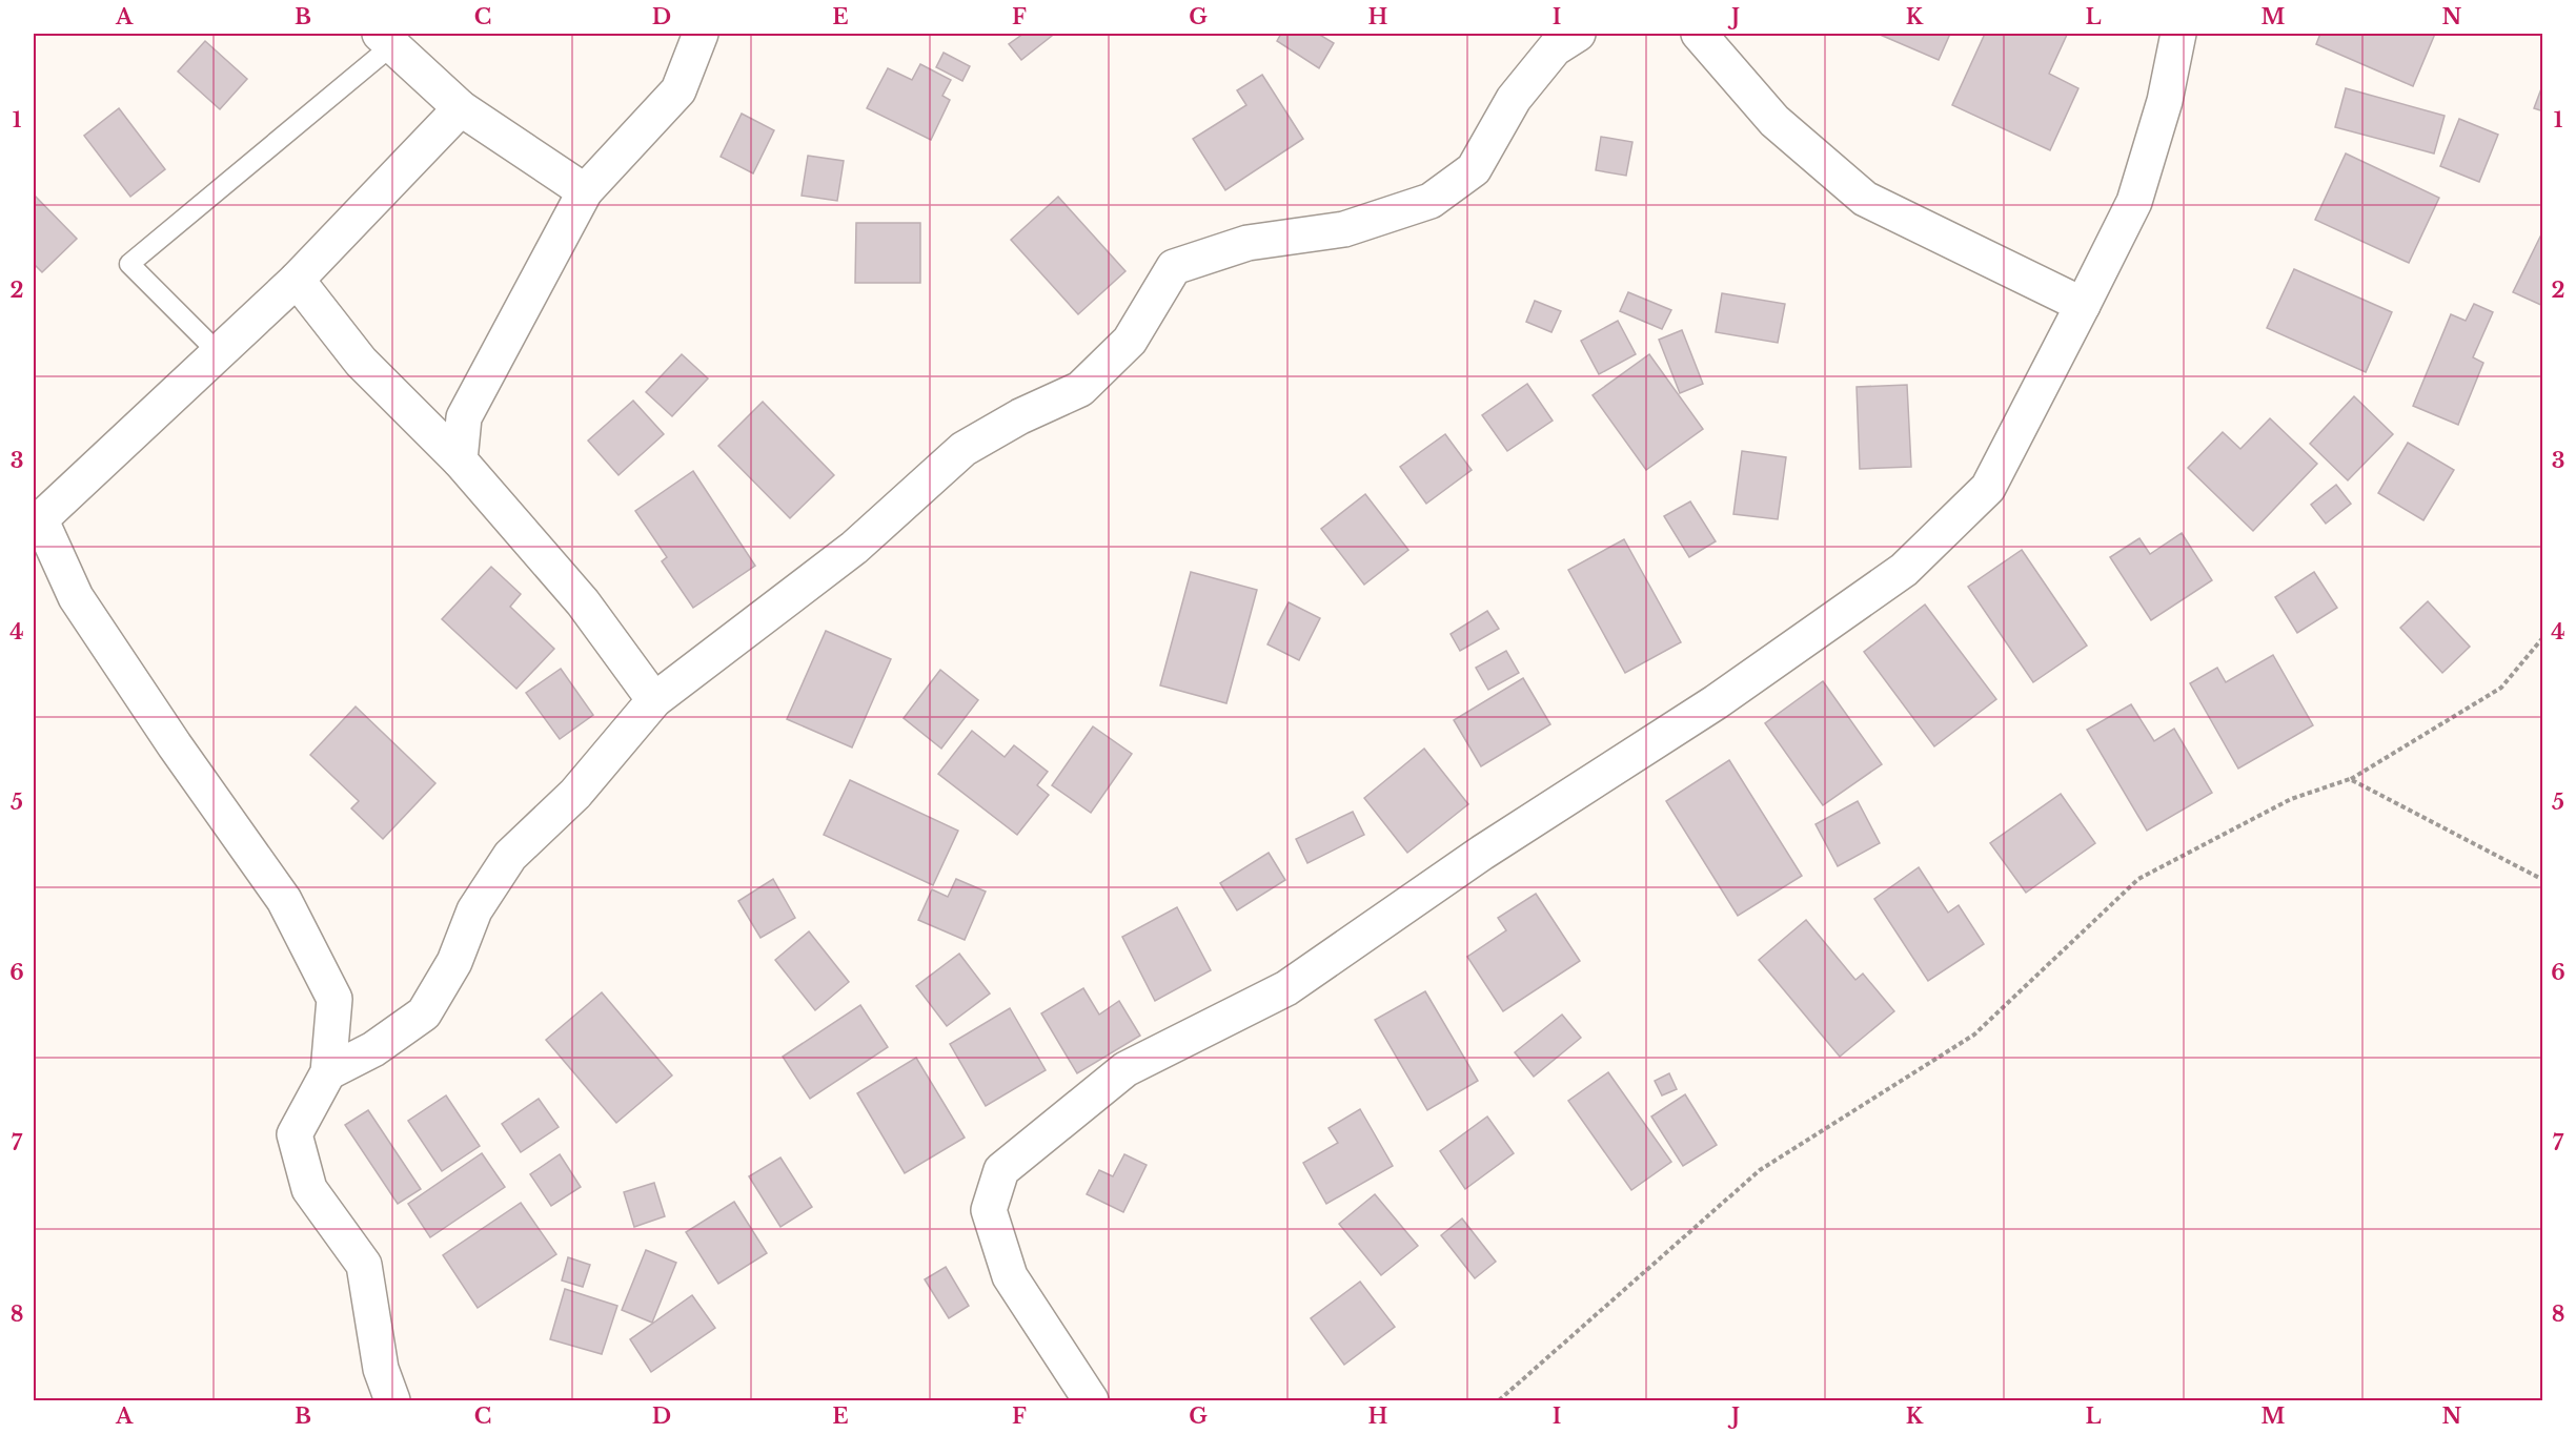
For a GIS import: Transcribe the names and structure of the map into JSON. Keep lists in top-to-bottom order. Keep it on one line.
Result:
{"grid":{"columns":["A","B","C","D","E","F","G","H","I","J","K","L","M","N"],"rows":["1","2","3","4","5","6","7","8"]}}
